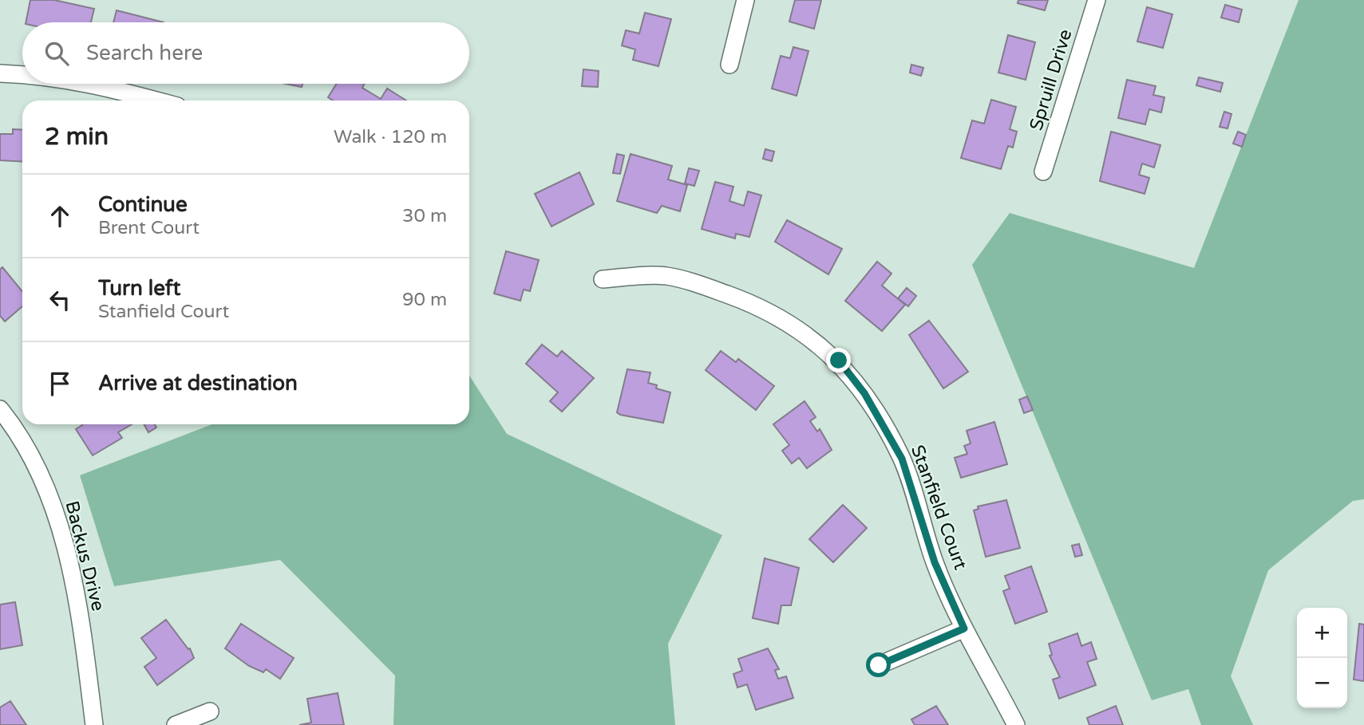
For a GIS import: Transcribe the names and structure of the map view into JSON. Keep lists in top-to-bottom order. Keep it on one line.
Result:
{"streets":{"street":["Spruill Drive","Stanfield Court","Backus Drive"]},"page":{"search":"Search here","heading":["2 min","Walk · 120 m"],"list":[["Continue","Brent Court","30 m"],["Turn left","Stanfield Court","90 m"],"Arrive at destination"],"map_buttons":["+","−"]}}
